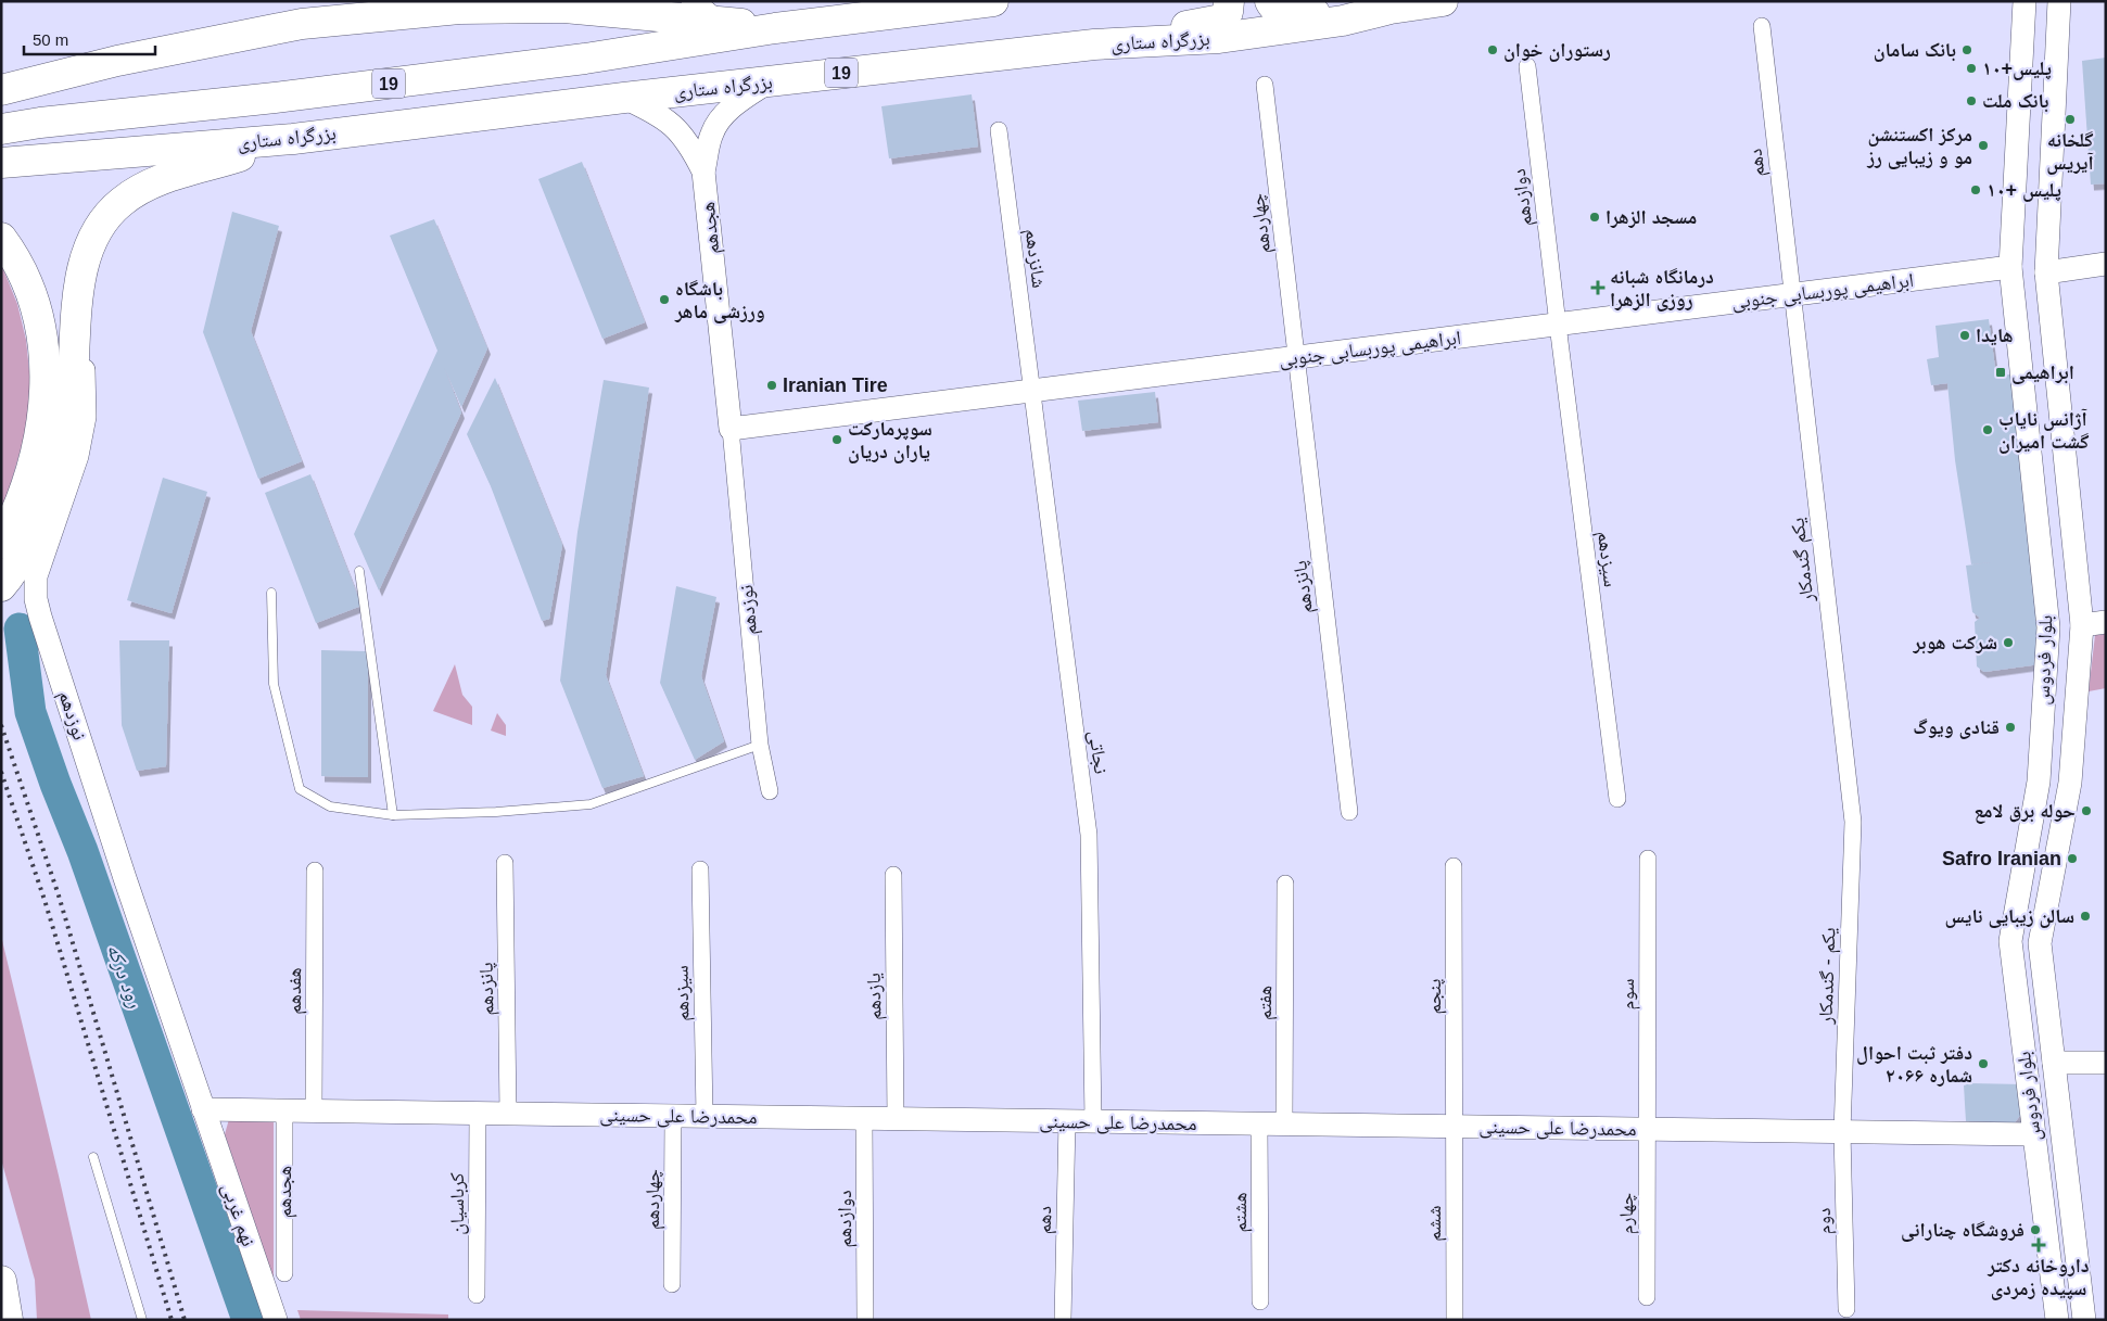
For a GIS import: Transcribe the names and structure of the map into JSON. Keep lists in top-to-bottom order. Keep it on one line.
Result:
{"streets":{"highway":["بزرگراه ستاری","19"],"street":["دهم","دوازدهم","چهاردهم","هجدهم","شانزدهم","ابراهیمی پوربسابی جنوبی","سیزدهم","یکم گندمکار","پانزدهم","نوزدهم","بلوار فردوس","نجاتی","یکم - گندمکار","هفدهم","سوم","یازدهم","پنجم","هفتم","محمدرضا علی حسینی","کرباسیان","هشتم","چهارم","نهم غربی","دوم","ششم"]},"crossings":[["بزرگراه ستاری","هجدهم"],["دهم","ابراهیمی پوربسابی جنوبی"],["دهم","یکم گندمکار"],["دهم","محمدرضا علی حسینی"],["دوازدهم","ابراهیمی پوربسابی جنوبی"],["دوازدهم","سیزدهم"],["دوازدهم","محمدرضا علی حسینی"],["چهاردهم","ابراهیمی پوربسابی جنوبی"],["چهاردهم","پانزدهم"],["چهاردهم","محمدرضا علی حسینی"],["هجدهم","ابراهیمی پوربسابی جنوبی"],["هجدهم","نوزدهم"],["هجدهم","محمدرضا علی حسینی"],["شانزدهم","ابراهیمی پوربسابی جنوبی"],["شانزدهم","نجاتی"],["ابراهیمی پوربسابی جنوبی","سیزدهم"],["ابراهیمی پوربسابی جنوبی","یکم گندمکار"],["ابراهیمی پوربسابی جنوبی","پانزدهم"],["ابراهیمی پوربسابی جنوبی","نوزدهم"],["ابراهیمی پوربسابی جنوبی","بلوار فردوس"],["ابراهیمی پوربسابی جنوبی","نجاتی"],["سیزدهم","محمدرضا علی حسینی"],["یکم گندمکار","یکم - گندمکار"],["پانزدهم","محمدرضا علی حسینی"],["نوزدهم","محمدرضا علی حسینی"],["نوزدهم","نهم غربی"],["بلوار فردوس","محمدرضا علی حسینی"],["نجاتی","محمدرضا علی حسینی"],["یکم - گندمکار","محمدرضا علی حسینی"],["یکم - گندمکار","دوم"],["هفدهم","محمدرضا علی حسینی"],["سوم","محمدرضا علی حسینی"],["سوم","چهارم"],["یازدهم","محمدرضا علی حسینی"],["پنجم","محمدرضا علی حسینی"],["پنجم","ششم"],["هفتم","محمدرضا علی حسینی"],["محمدرضا علی حسینی","کرباسیان"],["محمدرضا علی حسینی","هشتم"],["محمدرضا علی حسینی","چهارم"],["محمدرضا علی حسینی","نهم غربی"],["محمدرضا علی حسینی","دوم"],["محمدرضا علی حسینی","ششم"]],"water":["رود درکه"],"places":{"other":["رستوران خوان","بانک سامان","پلیس+١٠","بانک ملت","گلخانه آیریس","مرکز اکستنشن مو و زیبایی رز","پلیس +۱۰","مسجد الزهرا","باشگاه ورزشی ماهر","هایدا","Iranian Tire","آژانس نایاب گشت امیران","سوپرمارکت یاران دریان","شرکت هوبر","قنادی ویوگ","حوله برق لامع","Safro Iranian","سالن زیبایی نایس","دفتر ثبت احوال شماره ۲۰۶۶","فروشگاه چنارانی"],"health":["درمانگاه شبانه روزی الزهرا","داروخانه دکتر سپیده زمردی"],"transit":["ابراهیمی"]},"scale_bar":"50 m"}
